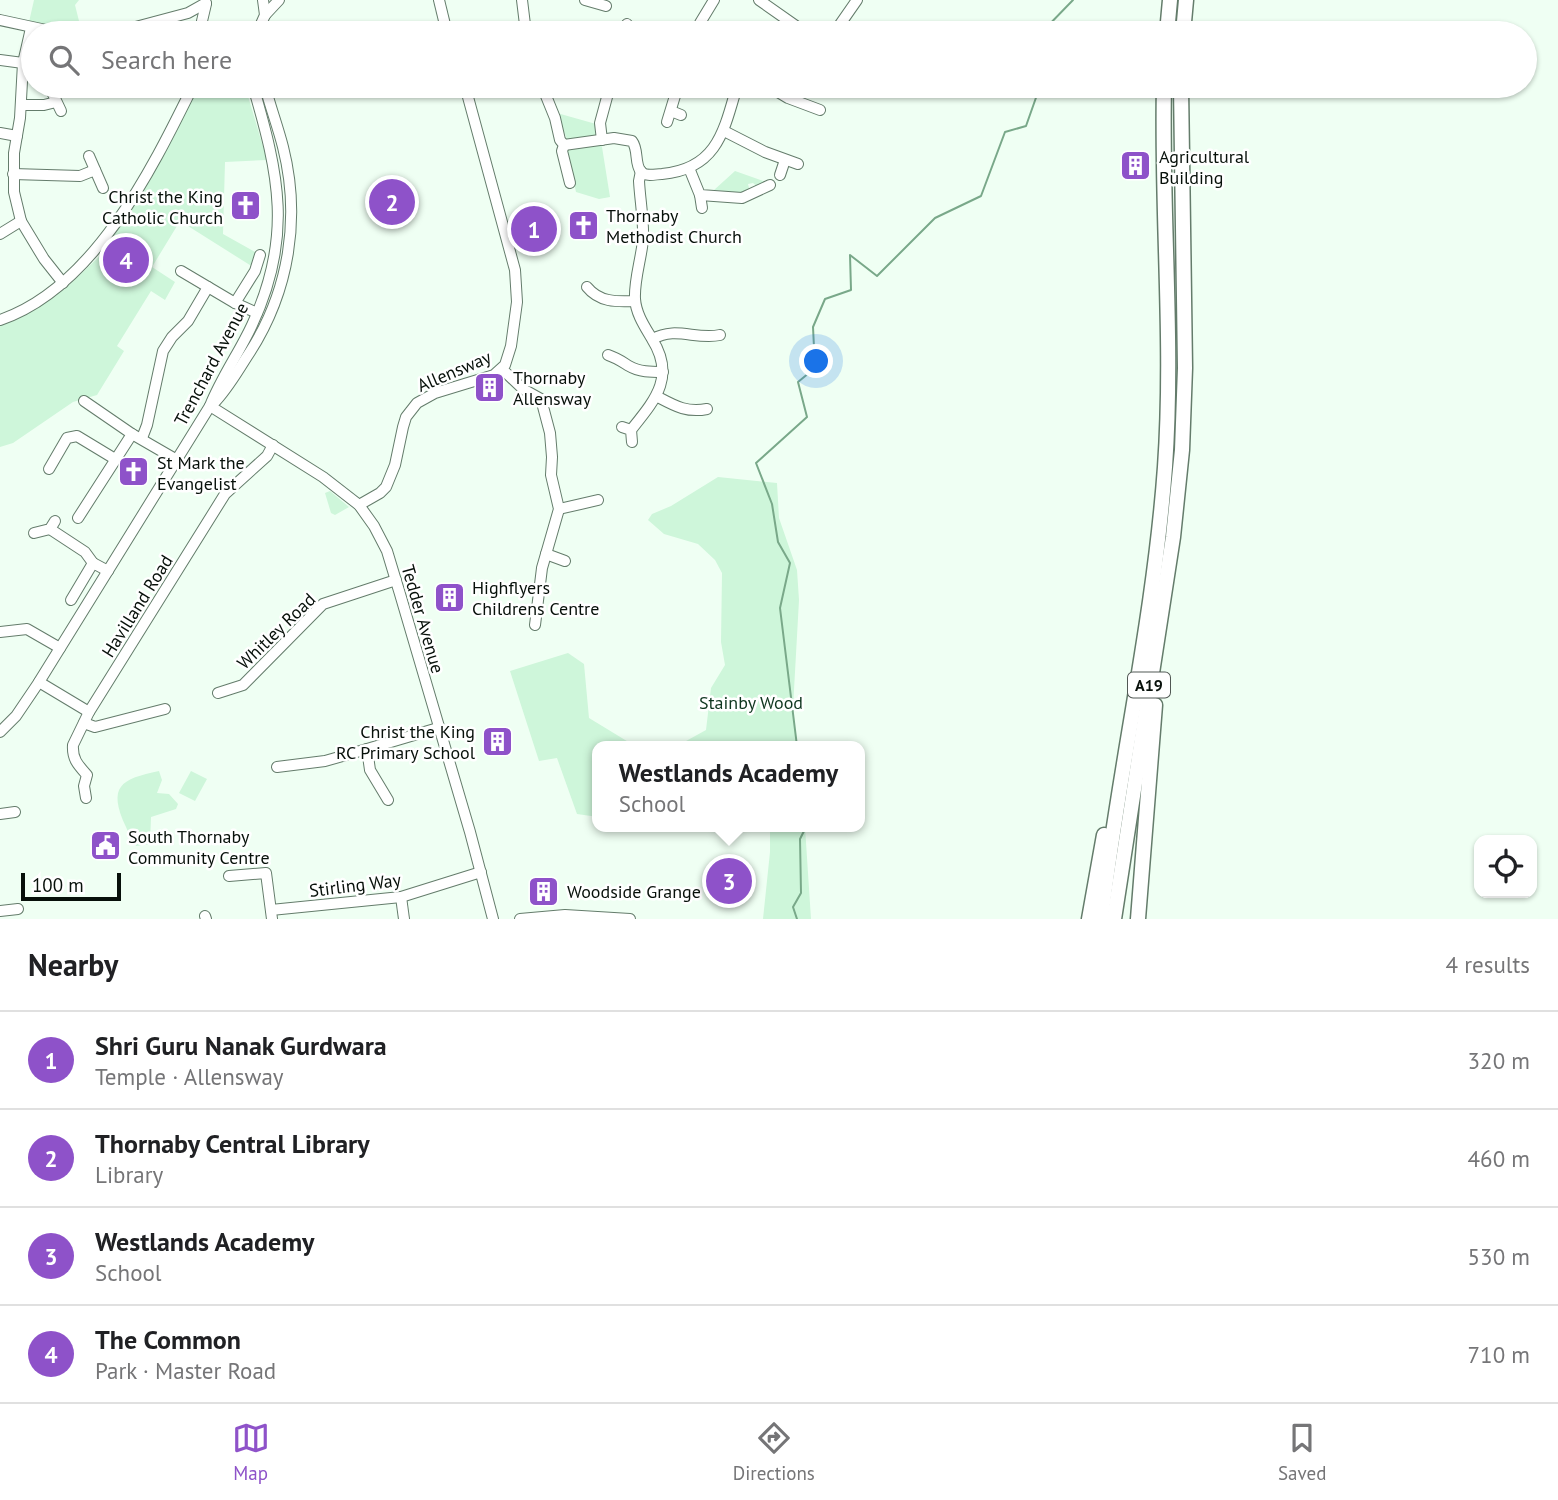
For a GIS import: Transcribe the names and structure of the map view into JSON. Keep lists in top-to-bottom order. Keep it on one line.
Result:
{"streets":{"highway":["A19"],"street":["Trenchard Avenue","Allensway","Havilland Road","Tedder Avenue","Whitley Road","Stirling Way"]},"crossings":[["Trenchard Avenue","Tedder Avenue"],["Allensway","Tedder Avenue"],["Havilland Road","Tedder Avenue"],["Tedder Avenue","Whitley Road"],["Tedder Avenue","Stirling Way"]],"parks":["Stainby Wood"],"places":{"building":["Agricultural Building","Thornaby Allensway","Highflyers Childrens Centre","Christ the King RC Primary School","Woodside Grange"],"church":["Christ the King Catholic Church","Thornaby Methodist Church","St Mark the Evangelist"],"public building":["South Thornaby Community Centre"]},"scale_bar":"100 m","page":{"search":"Search here","pins":["2","1","4","3"],"popup":["Westlands Academy","School"],"scale":"100 m","heading":["Nearby","4 results"],"list":[{"mark":"1","name":"Shri Guru Nanak Gurdwara","note":"Temple · Allensway","value":"320 m"},{"mark":"2","name":"Thornaby Central Library","note":"Library","value":"460 m"},{"mark":"3","name":"Westlands Academy","note":"School","value":"530 m"},{"mark":"4","name":"The Common","note":"Park · Master Road","value":"710 m"}],"nav":["Map","Directions","Saved"]}}
